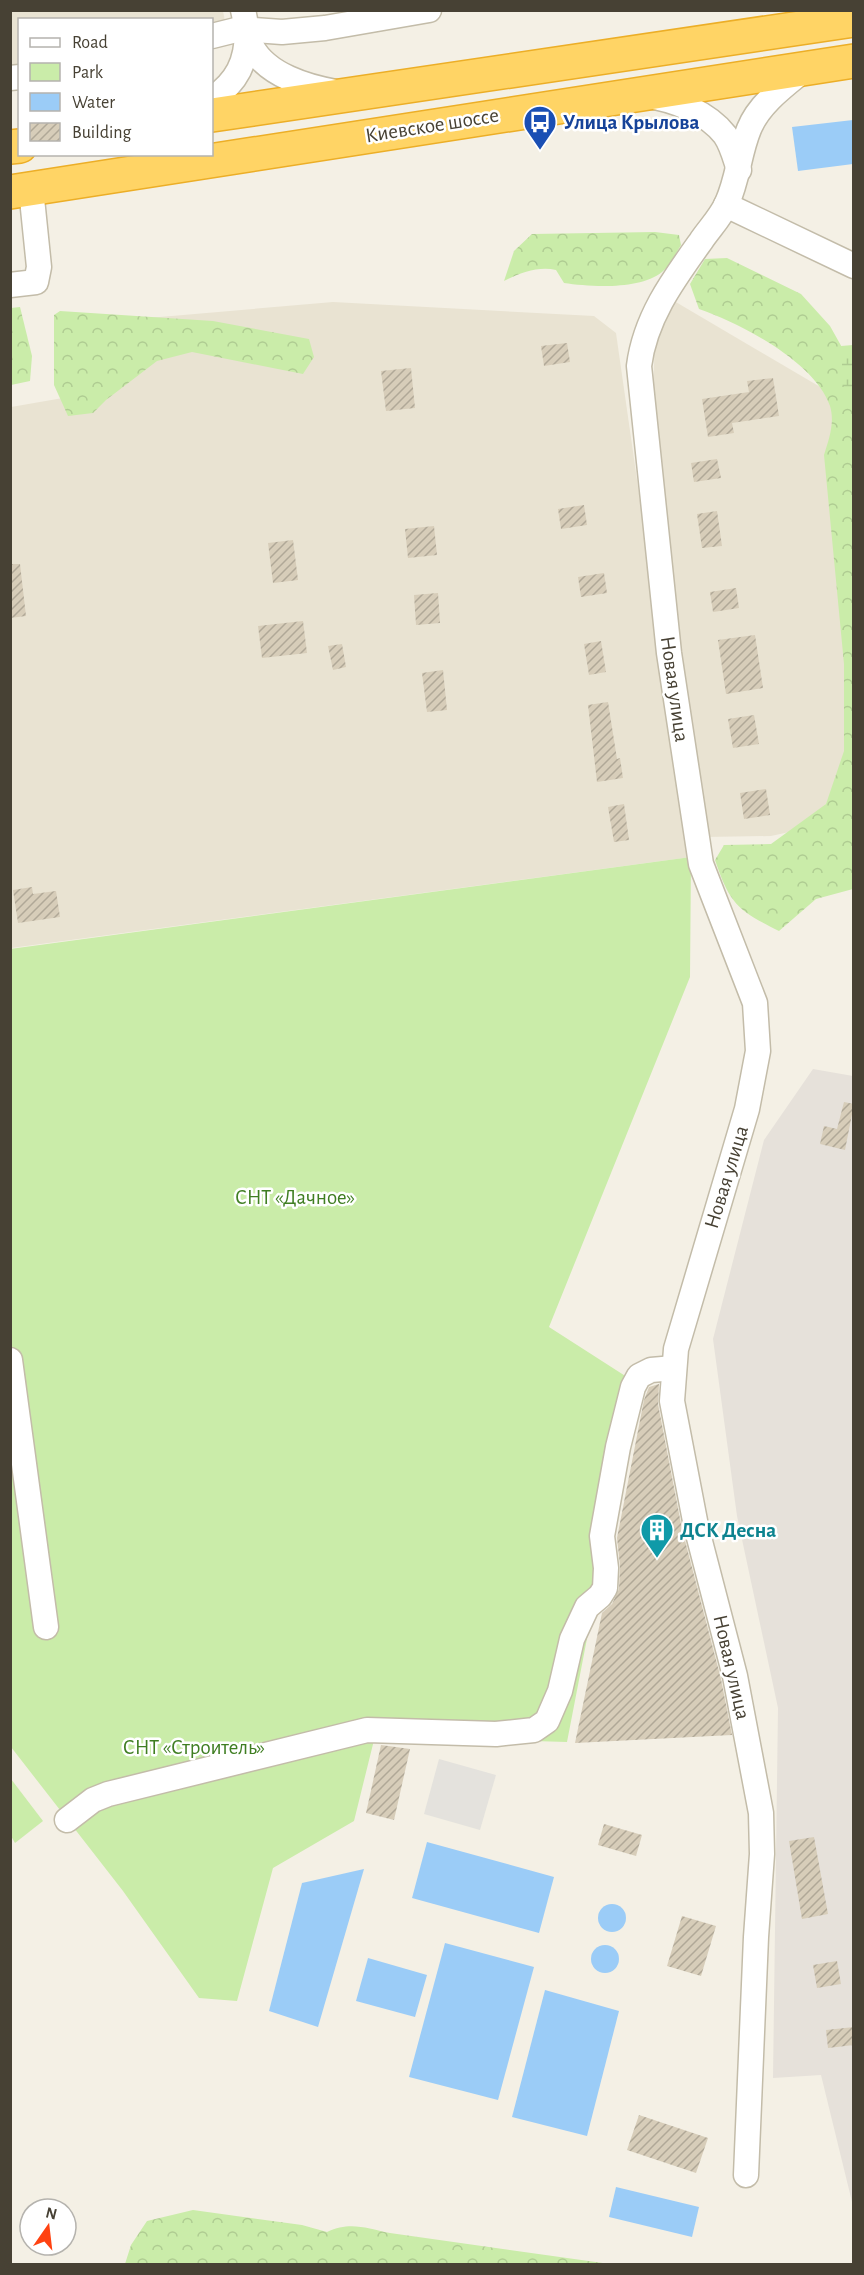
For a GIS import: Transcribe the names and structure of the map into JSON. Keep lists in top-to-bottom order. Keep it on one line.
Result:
{"streets":{"highway":["Киевское шоссе"],"street":["Новая улица"]},"crossings":[["Киевское шоссе","Новая улица"]],"parks":["СНТ «Дачное»","СНТ «Строитель»"],"places":{"bus stop":["Улица Крылова"],"building":["ДСК Десна"]},"legend":["Road","Park","Water","Building"],"north":"top"}
